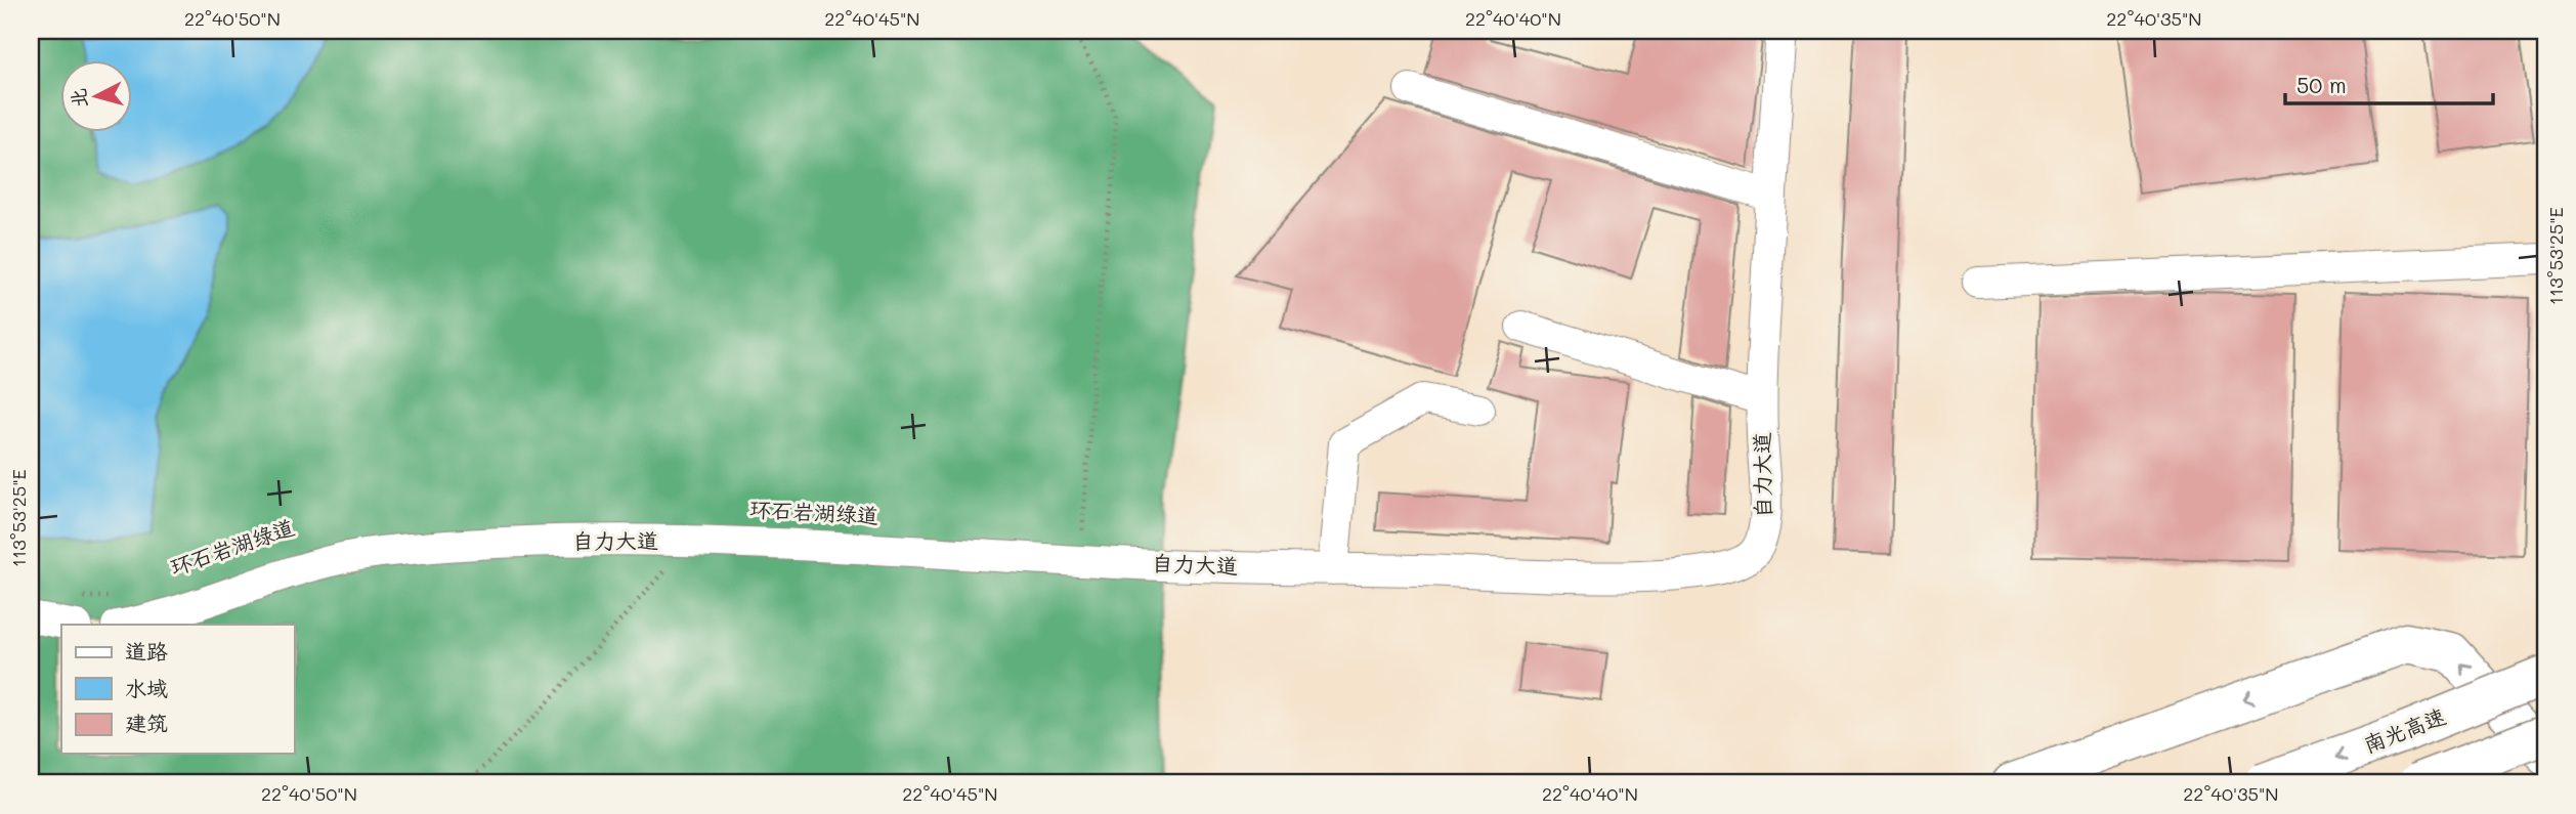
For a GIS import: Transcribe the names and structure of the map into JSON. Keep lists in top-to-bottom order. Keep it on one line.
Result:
{"streets":{"highway":["南光高速"],"street":["自力大道"]},"legend":["道路","水域","建筑"],"scale_bar":"50 m","north":"left","coordinates":["22°40'50\"N","22°40'45\"N","22°40'40\"N","22°40'35\"N","113°53'25\"E"]}
